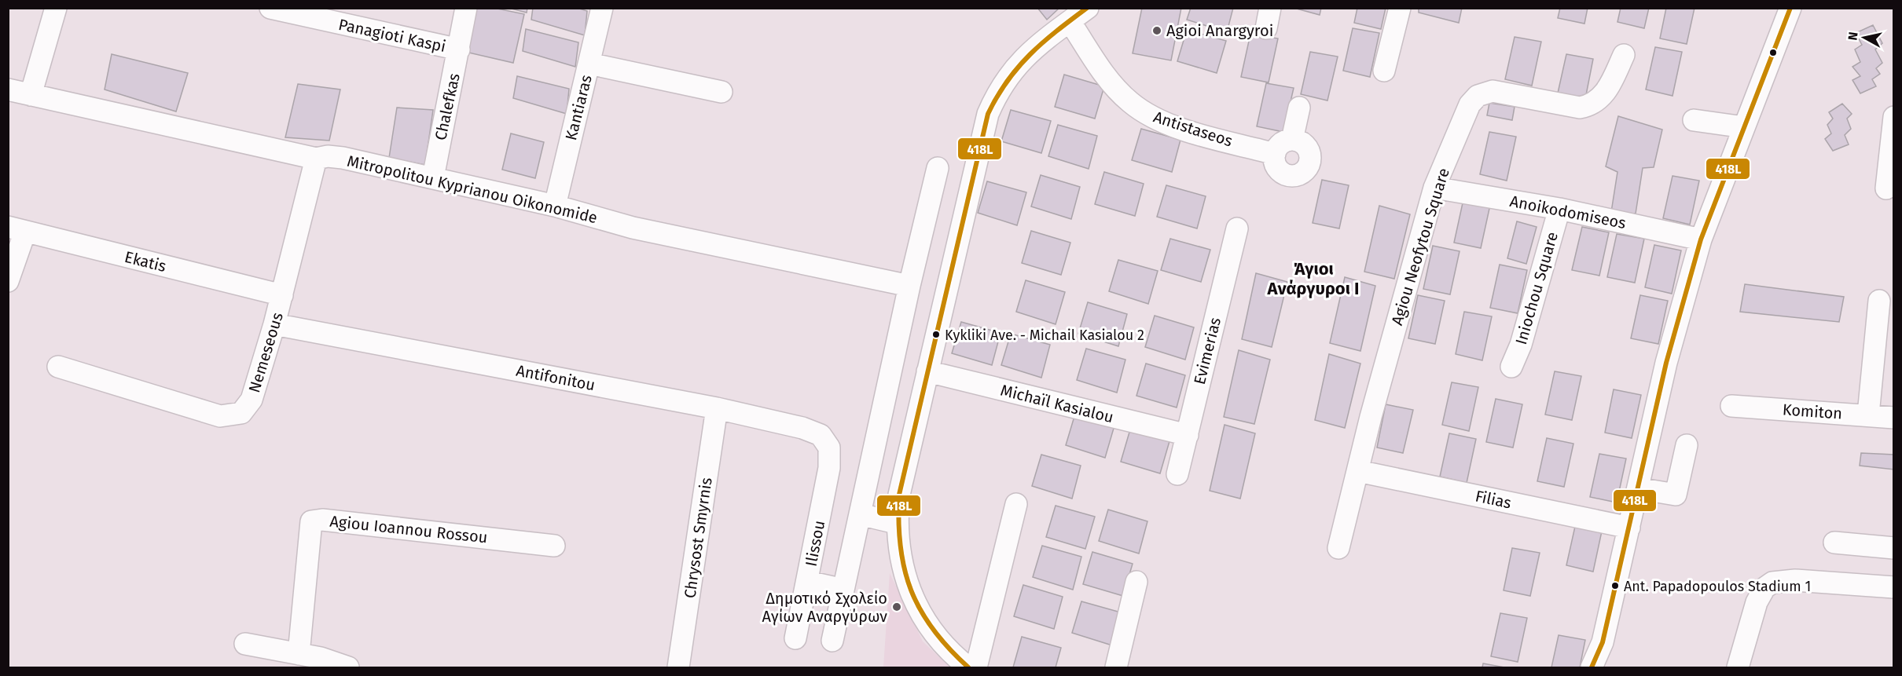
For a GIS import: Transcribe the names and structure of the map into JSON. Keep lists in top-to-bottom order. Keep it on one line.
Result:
{"streets":{"street":["Panagioti Kaspi","Chalefkas","Kantiaras","Antistaseos","Mitropolitou Kyprianou Oikonomide","Anoikodomiseos","Agiou Neofytou Square","Ekatis","Iniochou Square","Evimerias","Nemeseous","Antifonitou","Michaïl Kasialou","Komiton","Filias","Agiou Ioannou Rossou","Chrysost Smyrnis","Ilissou"]},"crossings":[["Panagioti Kaspi","Chalefkas"],["Chalefkas","Mitropolitou Kyprianou Oikonomide"],["Kantiaras","Mitropolitou Kyprianou Oikonomide"],["Mitropolitou Kyprianou Oikonomide","Nemeseous"],["Anoikodomiseos","Agiou Neofytou Square"],["Anoikodomiseos","Iniochou Square"],["Agiou Neofytou Square","Filias"],["Ekatis","Nemeseous"],["Evimerias","Michaïl Kasialou"],["Nemeseous","Antifonitou"],["Antifonitou","Chrysost Smyrnis"],["Antifonitou","Ilissou"]],"districts":["Άγιοι Ανάργυροι Ι"],"places":["Agioi Anargyroi","Kykliki Ave. - Michail Kasialou 2","Ant. Papadopoulos Stadium 1","Δημοτικό Σχολείο Αγίων Αναργύρων"],"lines":["transit line 418L"],"north":"left"}
